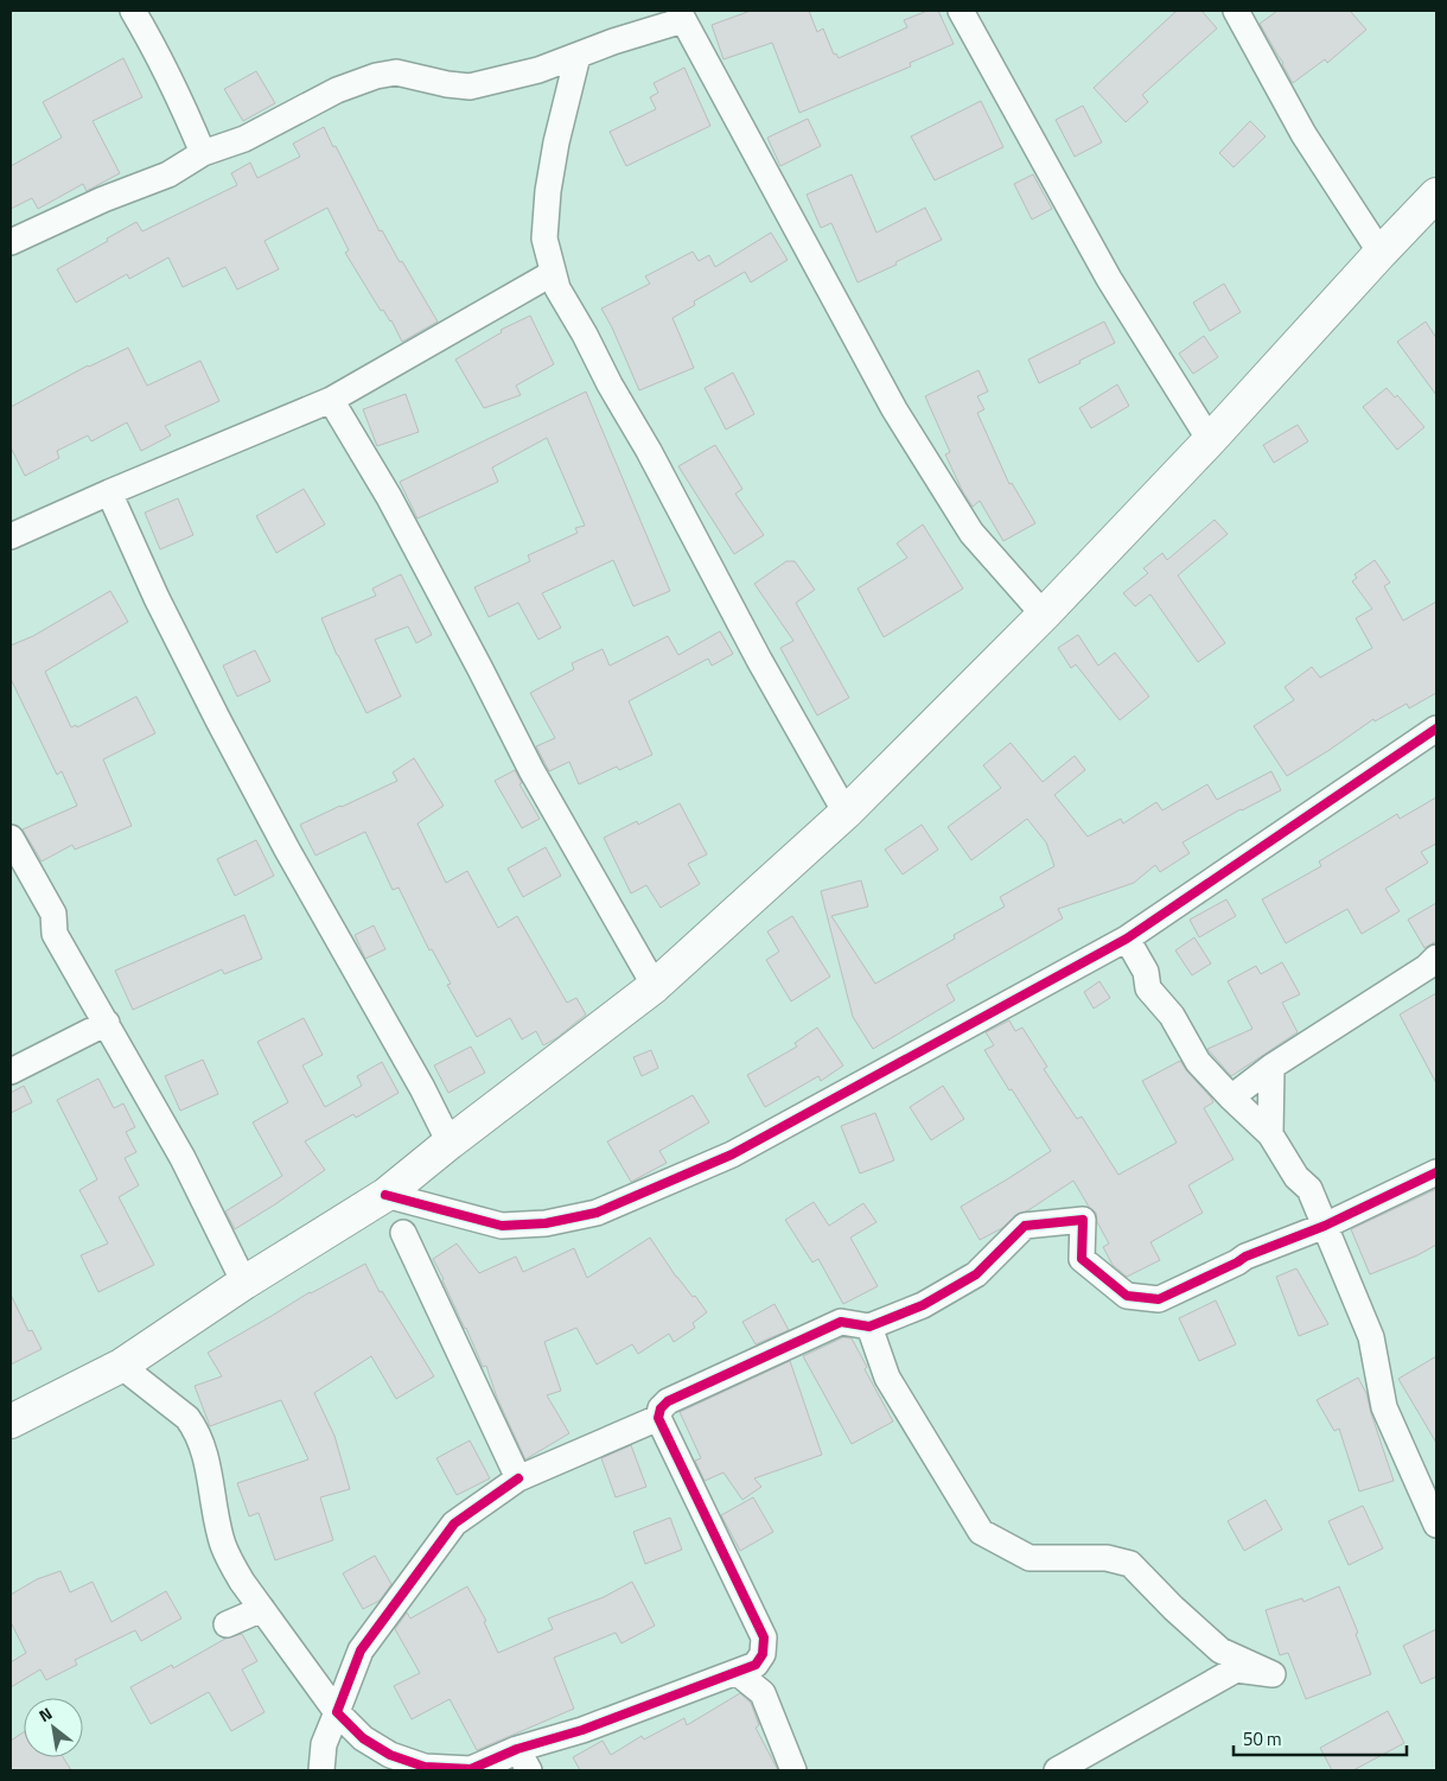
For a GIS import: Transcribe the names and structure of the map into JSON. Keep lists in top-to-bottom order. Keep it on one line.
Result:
{"scale_bar":"50 m","north":"top left"}
